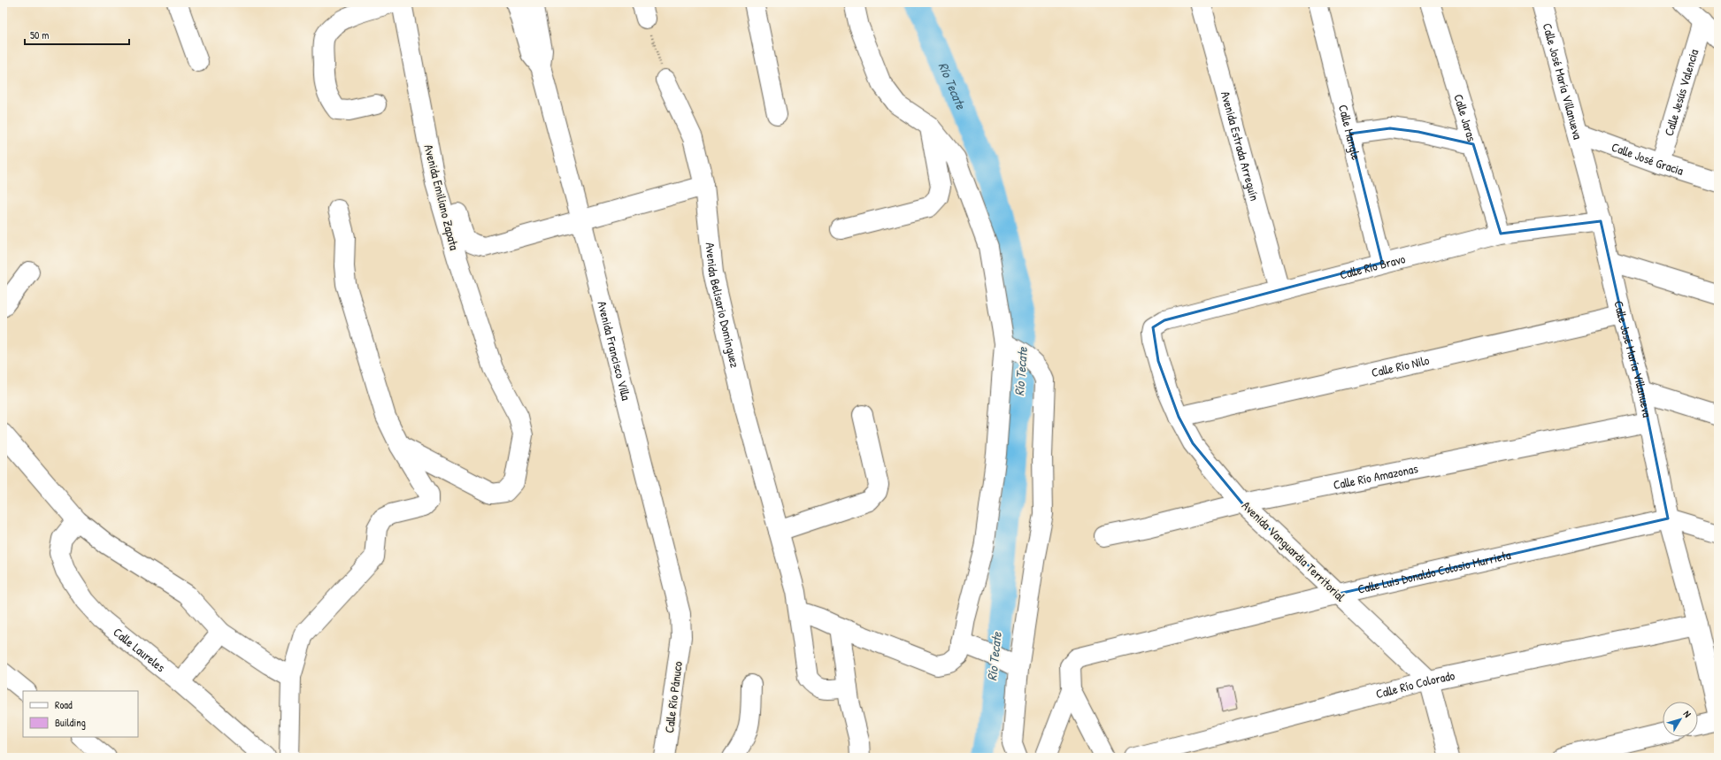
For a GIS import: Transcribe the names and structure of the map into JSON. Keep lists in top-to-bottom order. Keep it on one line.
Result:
{"streets":{"street":["Calle José María Villanueva","Calle Jesús Valencia","Calle Jaras","Calle Mangle","Avenida Estrada Arreguín","Calle José Gracia","Avenida Emiliano Zapata","Calle Río Bravo","Avenida Belisario Domínguez","Avenida Francisco Villa","Calle Río Nilo","Calle Río Amazonas","Avenida Vanguardia Territorial","Calle Luis Donaldo Colosio Murrieta","Calle Laureles","Calle Río Colorado","Calle Río Pánuco"]},"crossings":[["Calle José María Villanueva","Calle José Gracia"],["Calle José María Villanueva","Calle Río Bravo"],["Calle José María Villanueva","Calle Río Nilo"],["Calle José María Villanueva","Calle Río Amazonas"],["Calle José María Villanueva","Calle Luis Donaldo Colosio Murrieta"],["Calle José María Villanueva","Calle Río Colorado"],["Calle Jesús Valencia","Calle José Gracia"],["Calle Jaras","Calle Río Bravo"],["Calle Mangle","Calle Río Bravo"],["Avenida Estrada Arreguín","Calle Río Bravo"],["Calle Río Bravo","Avenida Vanguardia Territorial"],["Avenida Francisco Villa","Calle Río Pánuco"],["Calle Río Nilo","Avenida Vanguardia Territorial"],["Calle Río Amazonas","Avenida Vanguardia Territorial"],["Avenida Vanguardia Territorial","Calle Luis Donaldo Colosio Murrieta"],["Avenida Vanguardia Territorial","Calle Río Colorado"]],"water":["Río Tecate"],"legend":["Road","Building"],"scale_bar":"50 m","north":"top right"}
